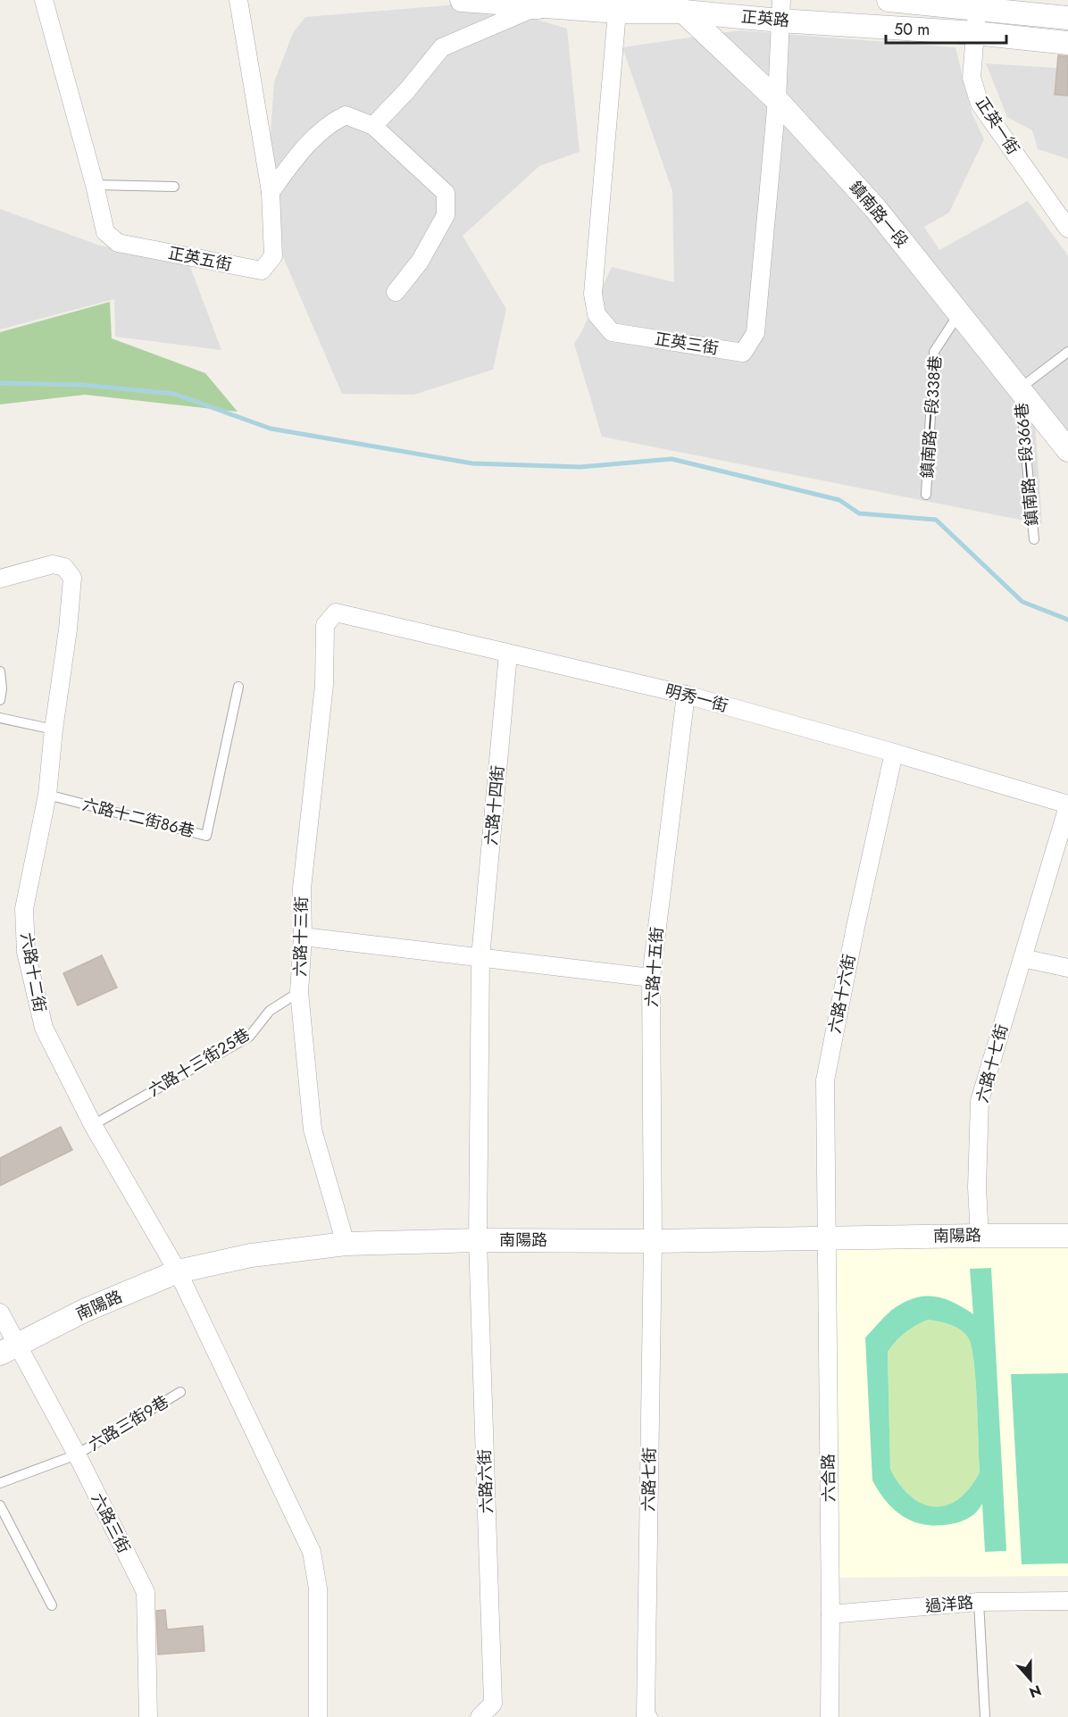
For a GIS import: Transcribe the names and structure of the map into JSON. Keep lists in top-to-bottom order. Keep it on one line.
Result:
{"streets":{"street":["正英路","正英一街","鎮南路一段","正英五街","正英三街","明秀一街","六路十四街","六路十三街","六路十五街","六路十二街","六路十六街","六路十七街","南陽路","六合路","六路七街","六路六街","六路三街","過洋路"],"lane":["鎮南路一段338巷","鎮南路一段366巷","六路十二街86巷","六路十三街25巷","六路三街9巷"]},"crossings":[["正英路","正英一街"],["正英路","鎮南路一段"],["正英路","正英三街"],["鎮南路一段","正英三街"],["鎮南路一段","鎮南路一段338巷"],["鎮南路一段","鎮南路一段366巷"],["明秀一街","六路十四街"],["明秀一街","六路十三街"],["明秀一街","六路十五街"],["明秀一街","六路十六街"],["明秀一街","六路十七街"],["六路十四街","南陽路"],["六路十四街","六路六街"],["六路十二街86巷","六路十二街"],["六路十三街","六路十三街25巷"],["六路十三街","南陽路"],["六路十五街","南陽路"],["六路十五街","六路七街"],["六路十二街","六路十三街25巷"],["六路十二街","南陽路"],["六路十六街","南陽路"],["六路十六街","六合路"],["六路十七街","南陽路"],["南陽路","六合路"],["南陽路","六路七街"],["南陽路","六路六街"],["南陽路","六路三街"],["六路三街9巷","六路三街"],["六合路","過洋路"]],"scale_bar":"50 m","north":"bottom"}
